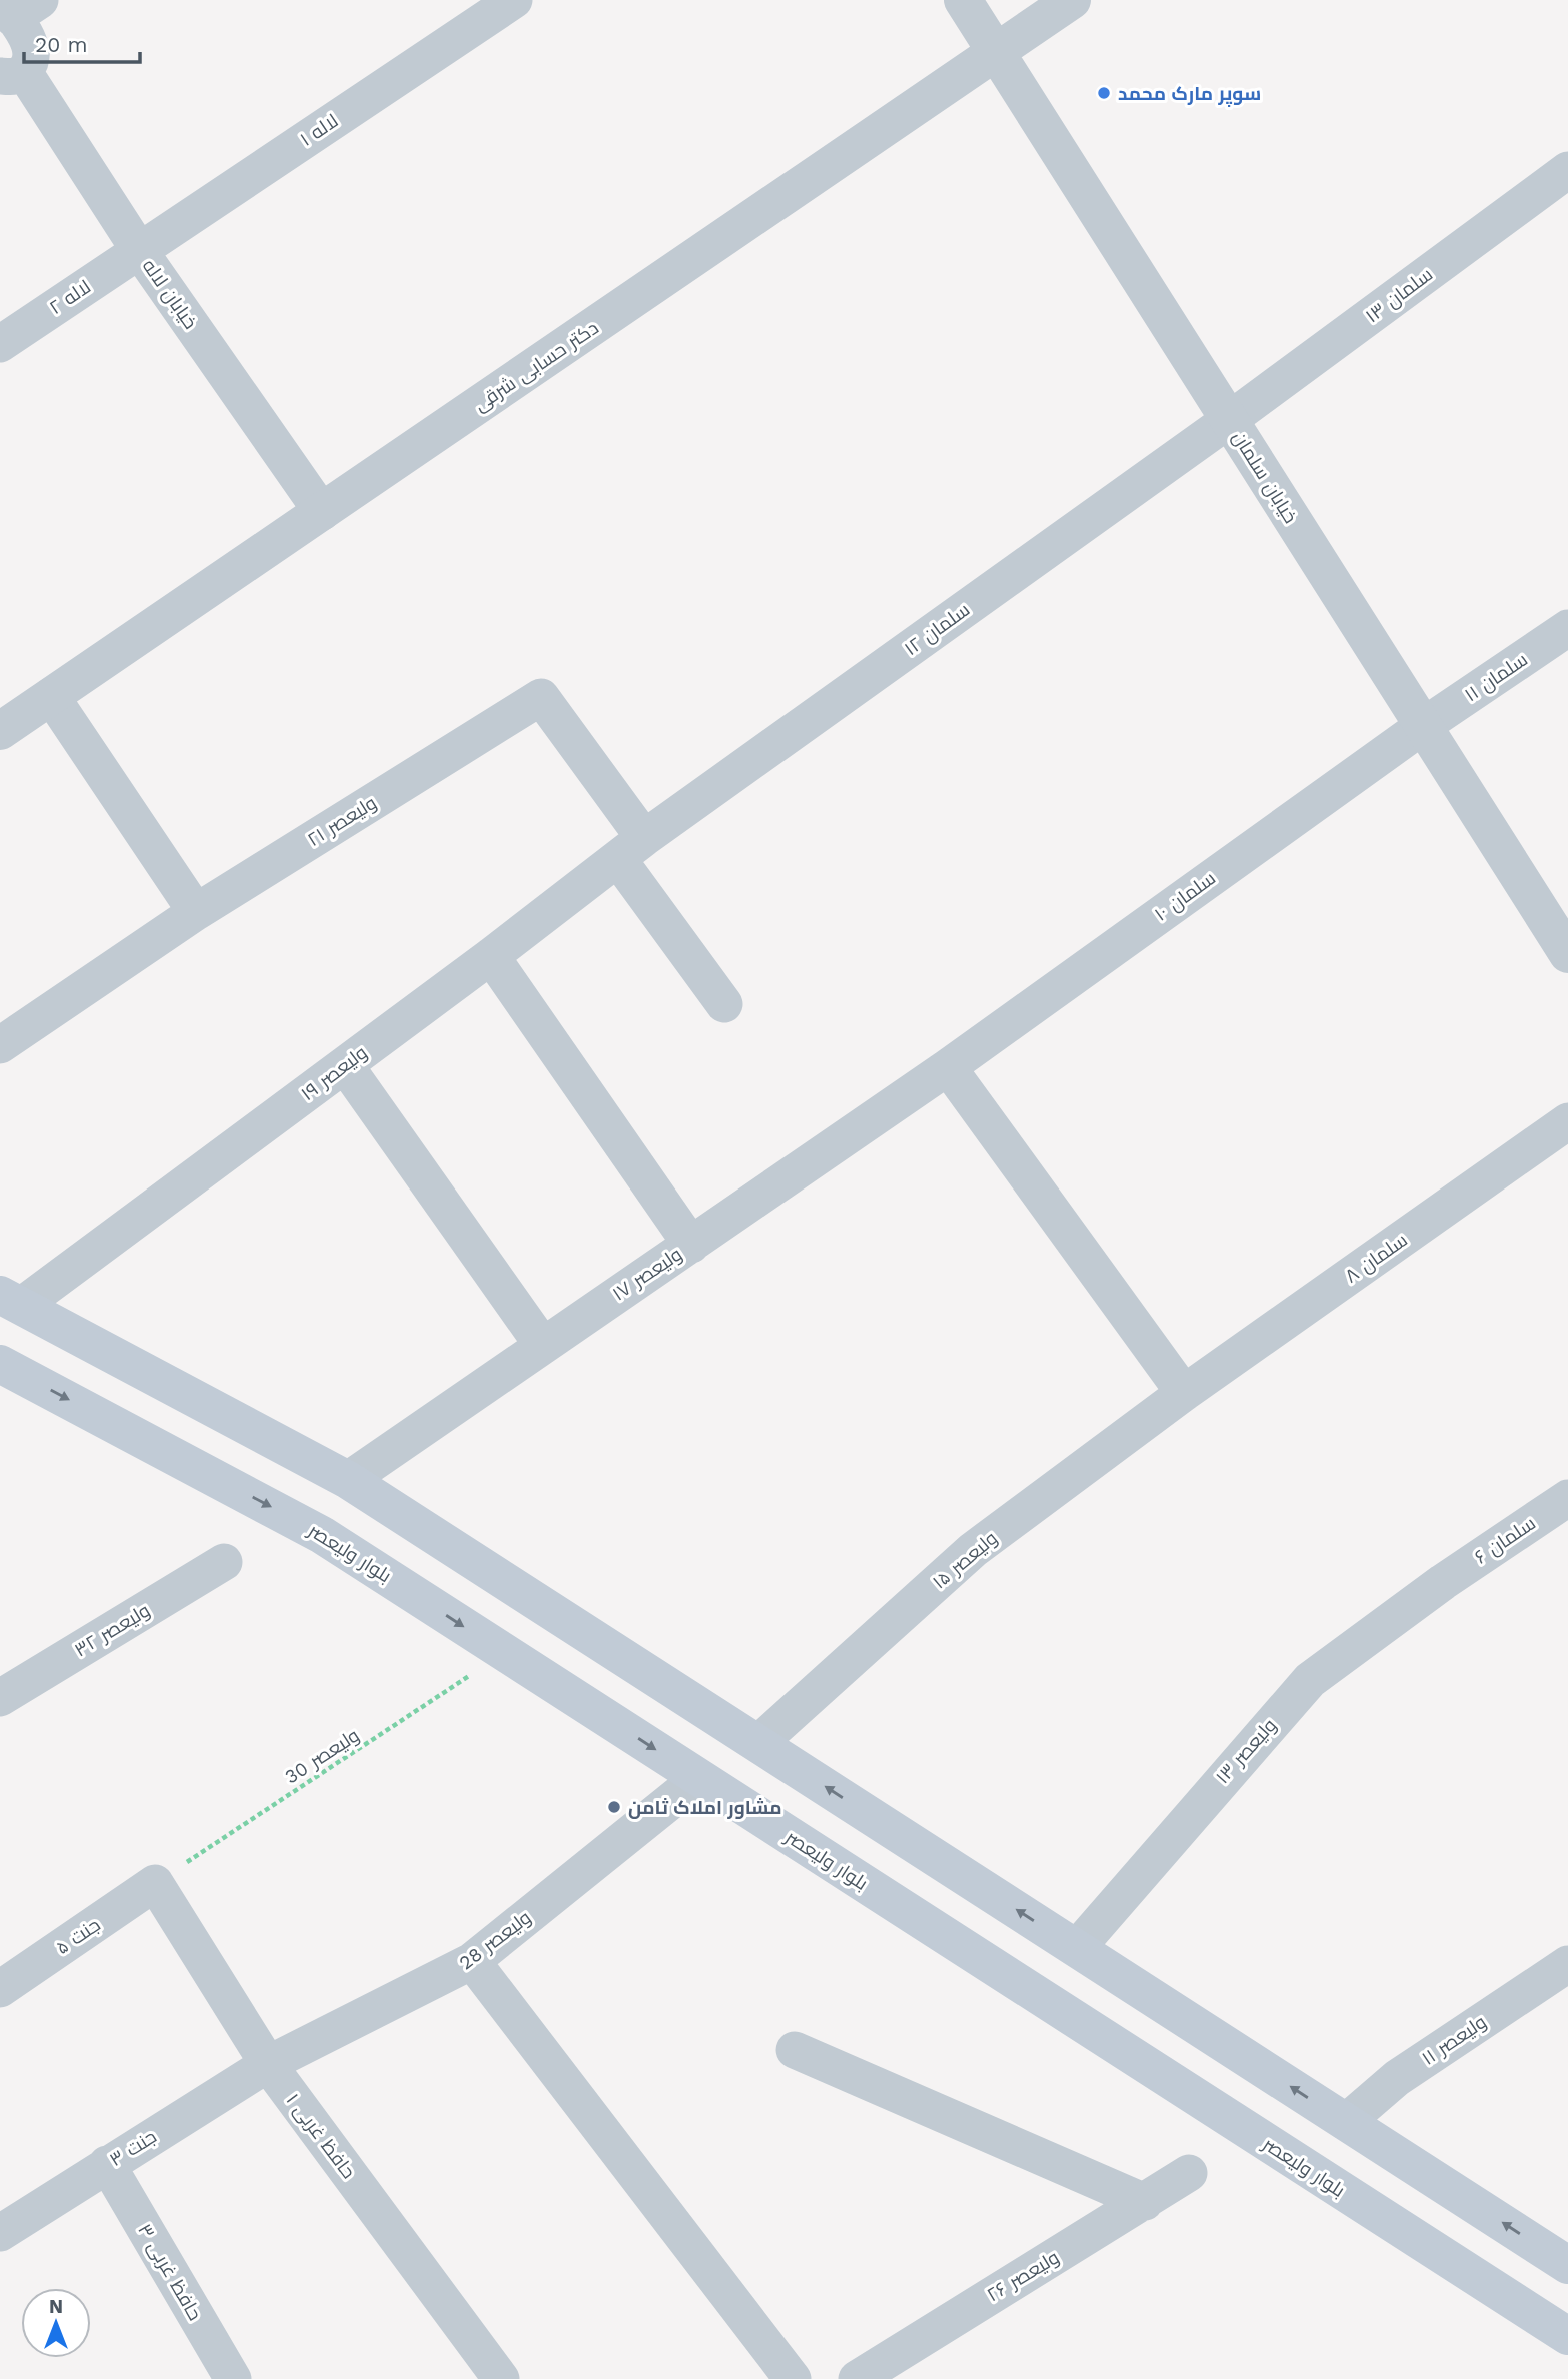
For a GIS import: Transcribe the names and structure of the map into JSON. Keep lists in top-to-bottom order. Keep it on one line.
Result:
{"streets":{"main road":["بلوار ولیعصر"],"street":["لاله ۱","خیابان لاله","سلمان ۱۳","لاله ۲","دکتر حسابی شرقی","خیابان سلمان","سلمان ۱۲","سلمان ۱۱","ولیعصر ۲۱","سلمان ۱۰","ولیعصر ۱۹","سلمان ۸","ولیعصر ۱۷","سلمان ۶","ولیعصر ۱۵","ولیعصر ۳۲","ولیعصر ۱۳","جنت ۵","ولیعصر 28","ولیعصر ۱۱","حافظ غربی ۱","جنت ۳","حافظ غربی ۳","ولیعصر ۲۶"],"path":["ولیعصر 30"]},"crossings":[["لاله ۱","خیابان لاله"],["لاله ۱","لاله ۲"],["خیابان لاله","لاله ۲"],["خیابان لاله","دکتر حسابی شرقی"],["سلمان ۱۳","خیابان سلمان"],["سلمان ۱۳","سلمان ۱۲"],["دکتر حسابی شرقی","خیابان سلمان"],["خیابان سلمان","سلمان ۱۲"],["خیابان سلمان","سلمان ۱۱"],["خیابان سلمان","سلمان ۱۰"],["سلمان ۱۲","ولیعصر ۲۱"],["سلمان ۱۲","ولیعصر ۱۹"],["سلمان ۱۱","سلمان ۱۰"],["ولیعصر ۲۱","ولیعصر ۱۹"],["سلمان ۱۰","ولیعصر ۱۷"],["سلمان ۸","ولیعصر ۱۵"],["سلمان ۶","ولیعصر ۱۳"],["بلوار ولیعصر","ولیعصر 30"],["بلوار ولیعصر","ولیعصر 28"],["ولیعصر 30","جنت ۵"],["ولیعصر 30","حافظ غربی ۱"],["جنت ۵","حافظ غربی ۱"],["ولیعصر 28","حافظ غربی ۱"],["ولیعصر 28","جنت ۳"],["حافظ غربی ۱","جنت ۳"],["جنت ۳","حافظ غربی ۳"]],"places":["سوپر مارک محمد","مشاور املاک ثامن"],"scale_bar":"20 m","north":"top"}
